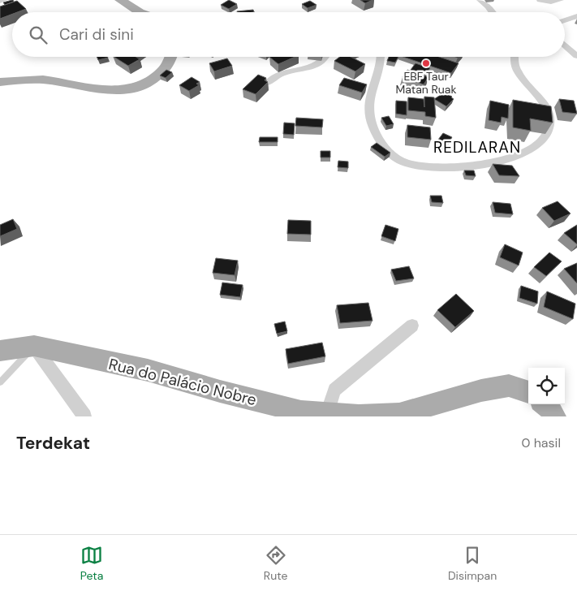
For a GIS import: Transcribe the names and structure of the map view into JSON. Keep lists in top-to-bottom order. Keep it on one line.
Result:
{"streets":{"main road":["Rua do Palácio Nobre"]},"districts":["REDILARAN"],"places":["EBF Taur Matan Ruak"],"page":{"search":"Cari di sini","heading":["Terdekat","0 hasil"],"nav":["Peta","Rute","Disimpan"]}}
